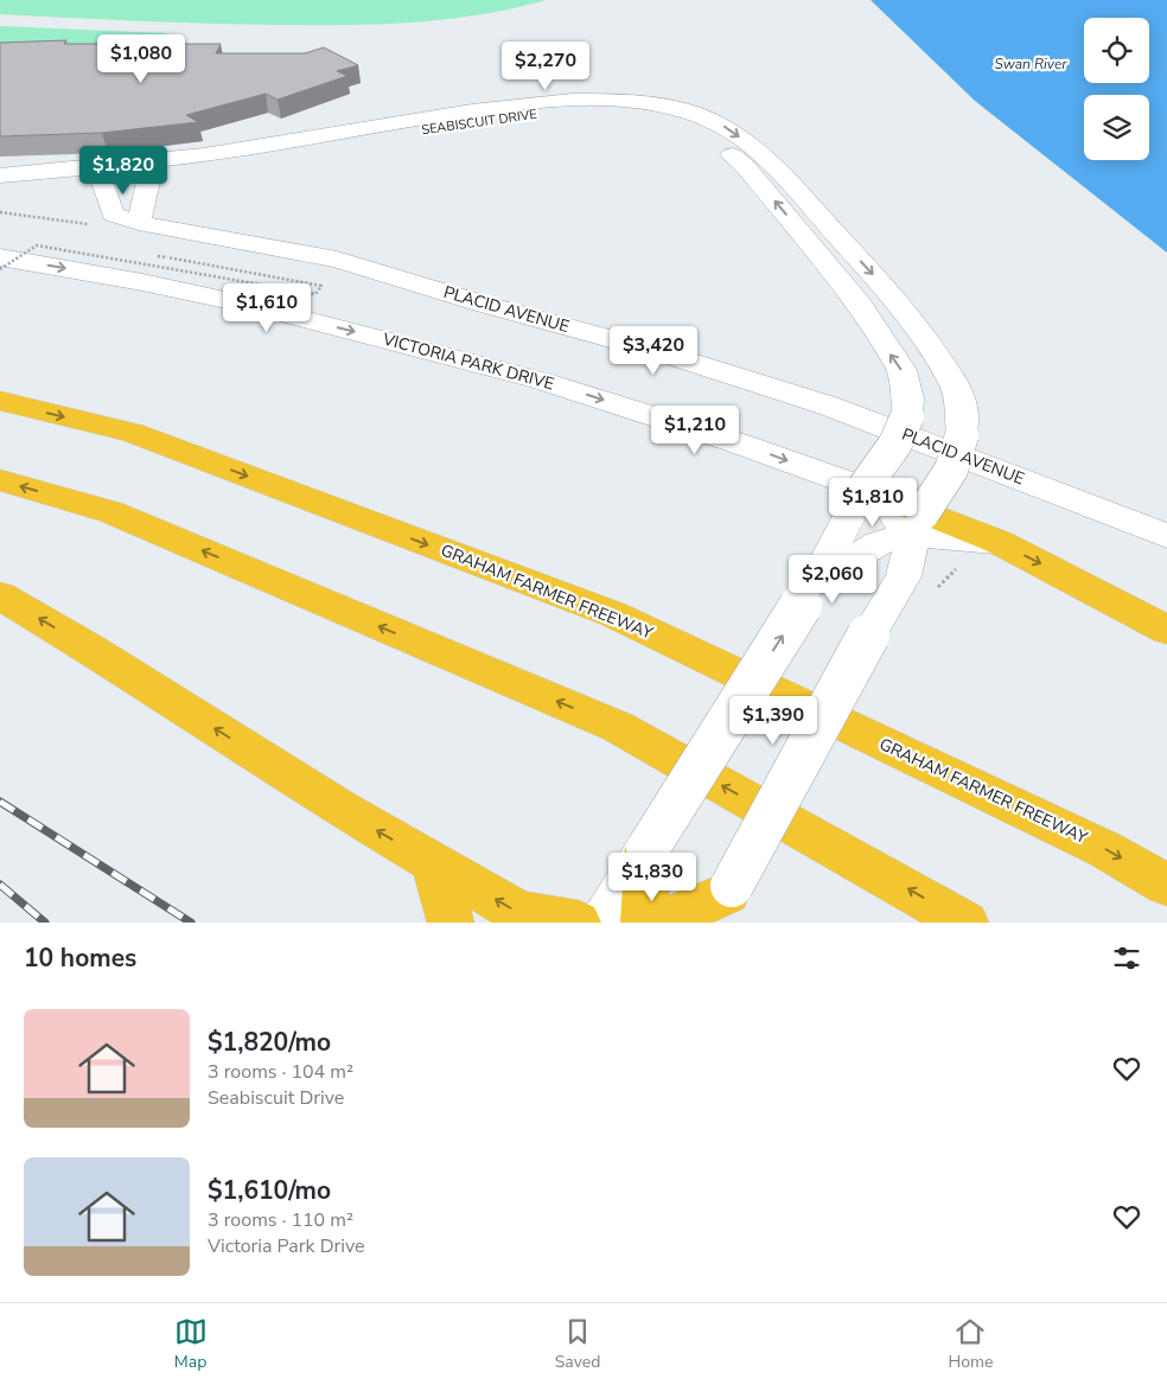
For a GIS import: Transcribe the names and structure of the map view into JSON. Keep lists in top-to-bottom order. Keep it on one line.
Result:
{"streets":{"highway":["GRAHAM FARMER FREEWAY"],"street":["SEABISCUIT DRIVE","PLACID AVENUE","VICTORIA PARK DRIVE"]},"crossings":[["SEABISCUIT DRIVE","PLACID AVENUE"],["SEABISCUIT DRIVE","VICTORIA PARK DRIVE"]],"one_way":["VICTORIA PARK DRIVE"],"water":["Swan River"],"page":{"price":["$1,080","$2,270","$1,820","$1,610","$3,420","$1,210","$1,810","$2,060","$1,390","$1,830"],"heading":"10 homes","list":[{"name":"$1,820/mo","note":"3 rooms · 104 m² · Seabiscuit Drive"},{"name":"$1,610/mo","note":"3 rooms · 110 m² · Victoria Park Drive"}],"tabs":["Map","Saved","Home"]}}
